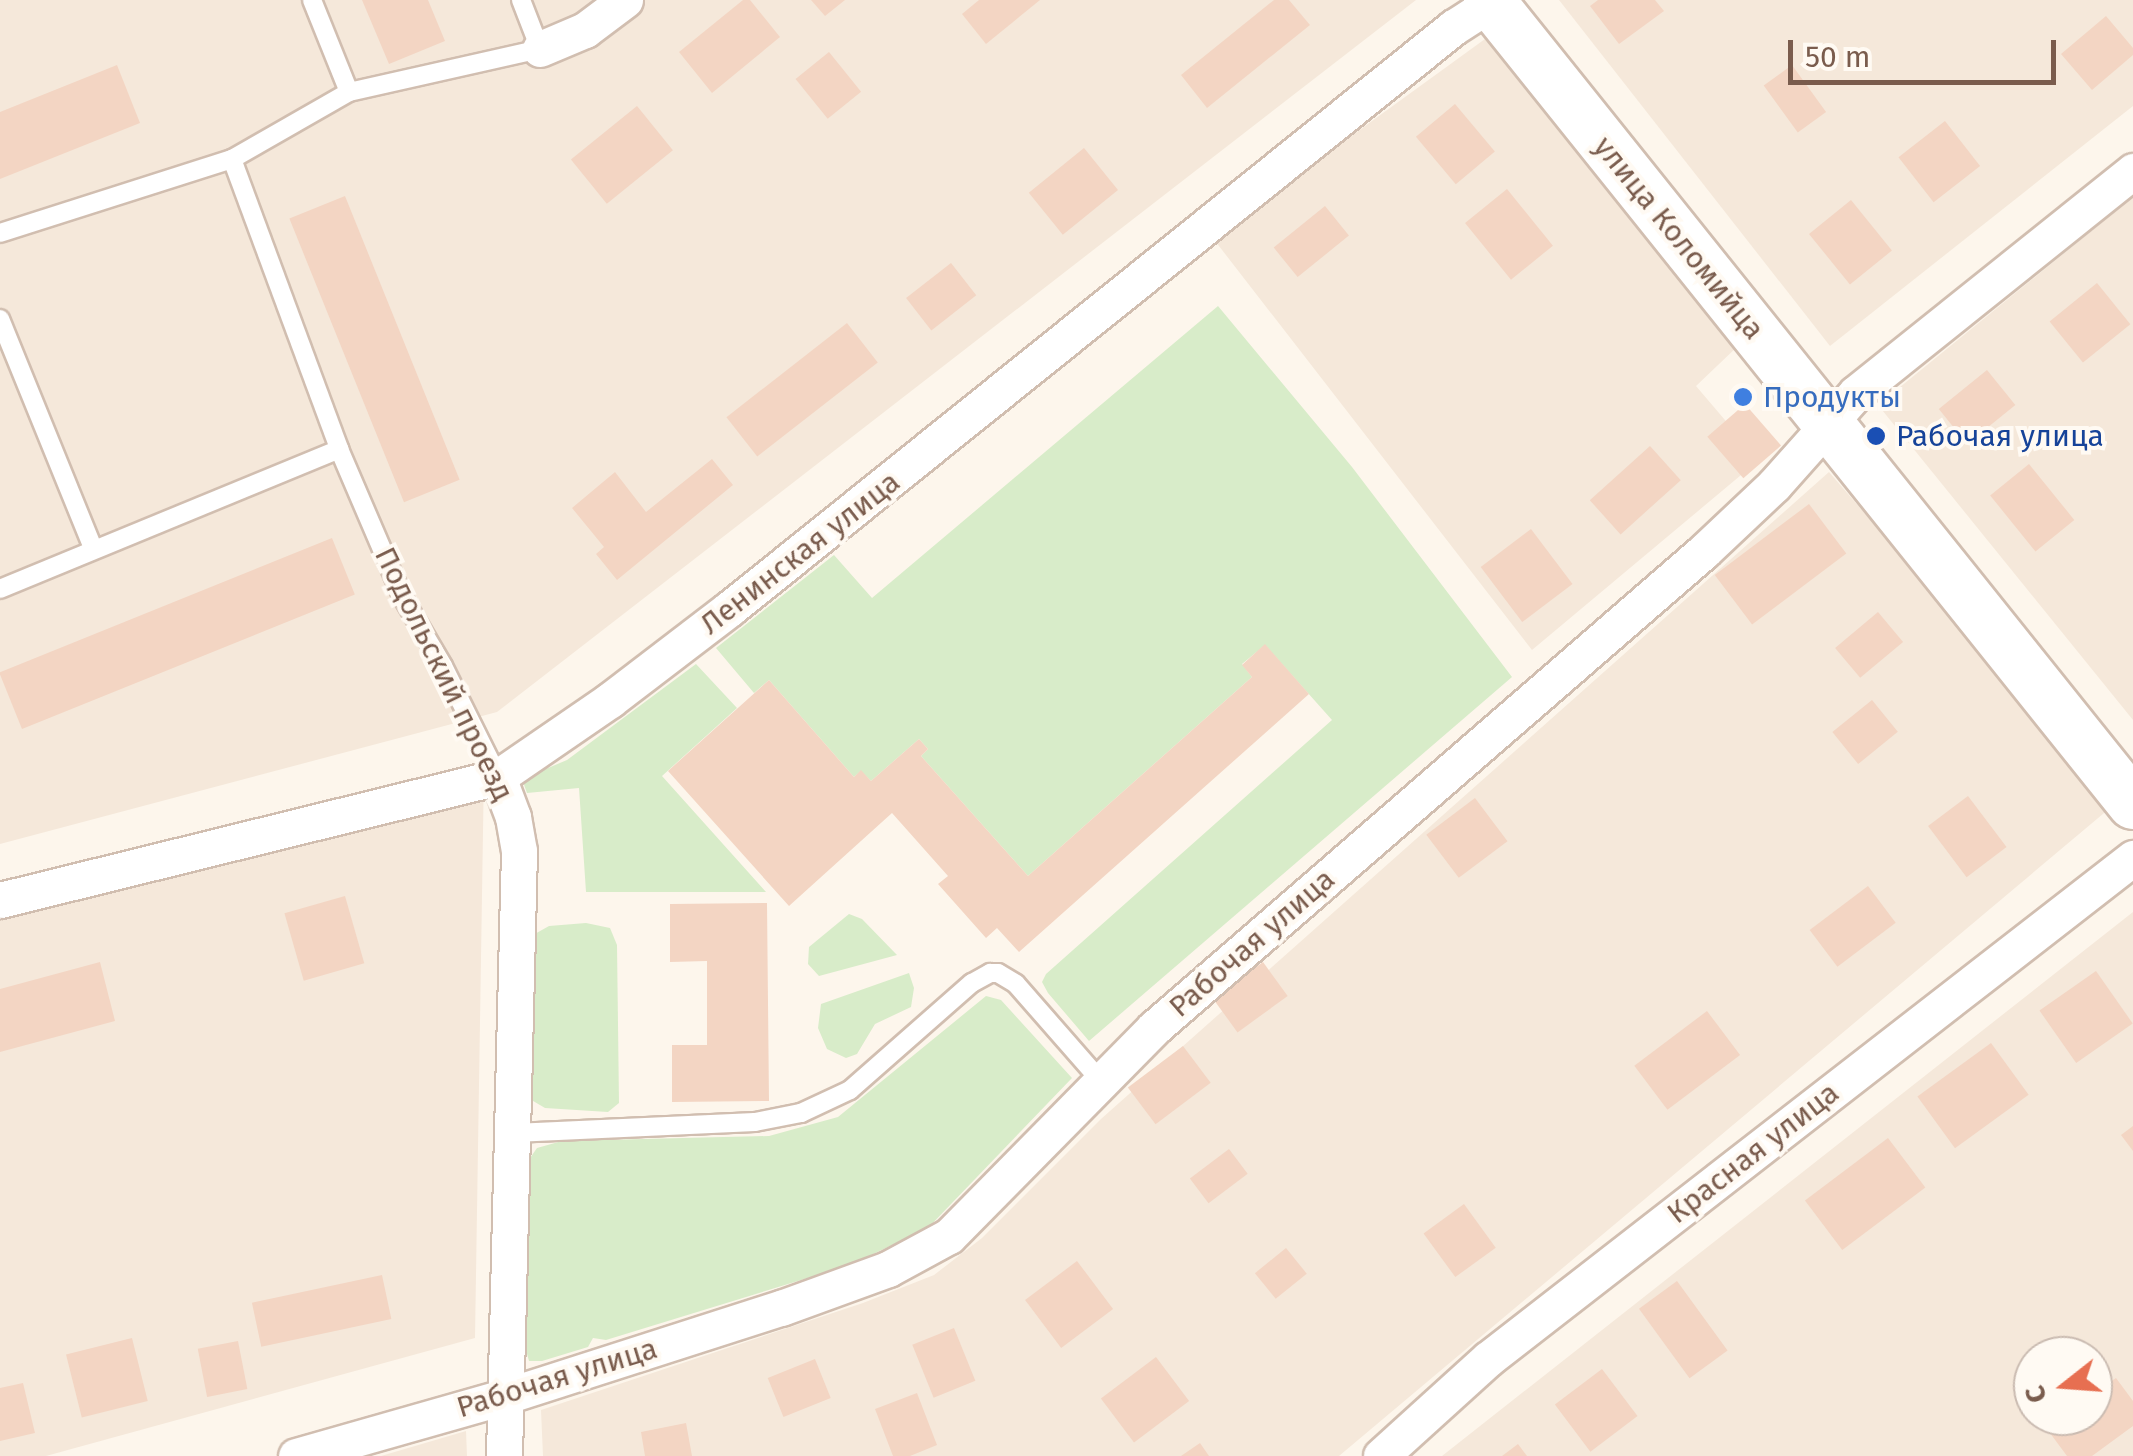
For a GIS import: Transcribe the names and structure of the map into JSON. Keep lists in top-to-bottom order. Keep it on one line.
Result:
{"streets":{"main road":["улица Коломийца"],"street":["Ленинская улица","Подольский проезд","Рабочая улица","Красная улица"]},"crossings":[["улица Коломийца","Ленинская улица"],["улица Коломийца","Рабочая улица"],["Ленинская улица","Подольский проезд"],["Подольский проезд","Рабочая улица"]],"places":["Продукты","Рабочая улица"],"scale_bar":"50 m","north":"left"}
